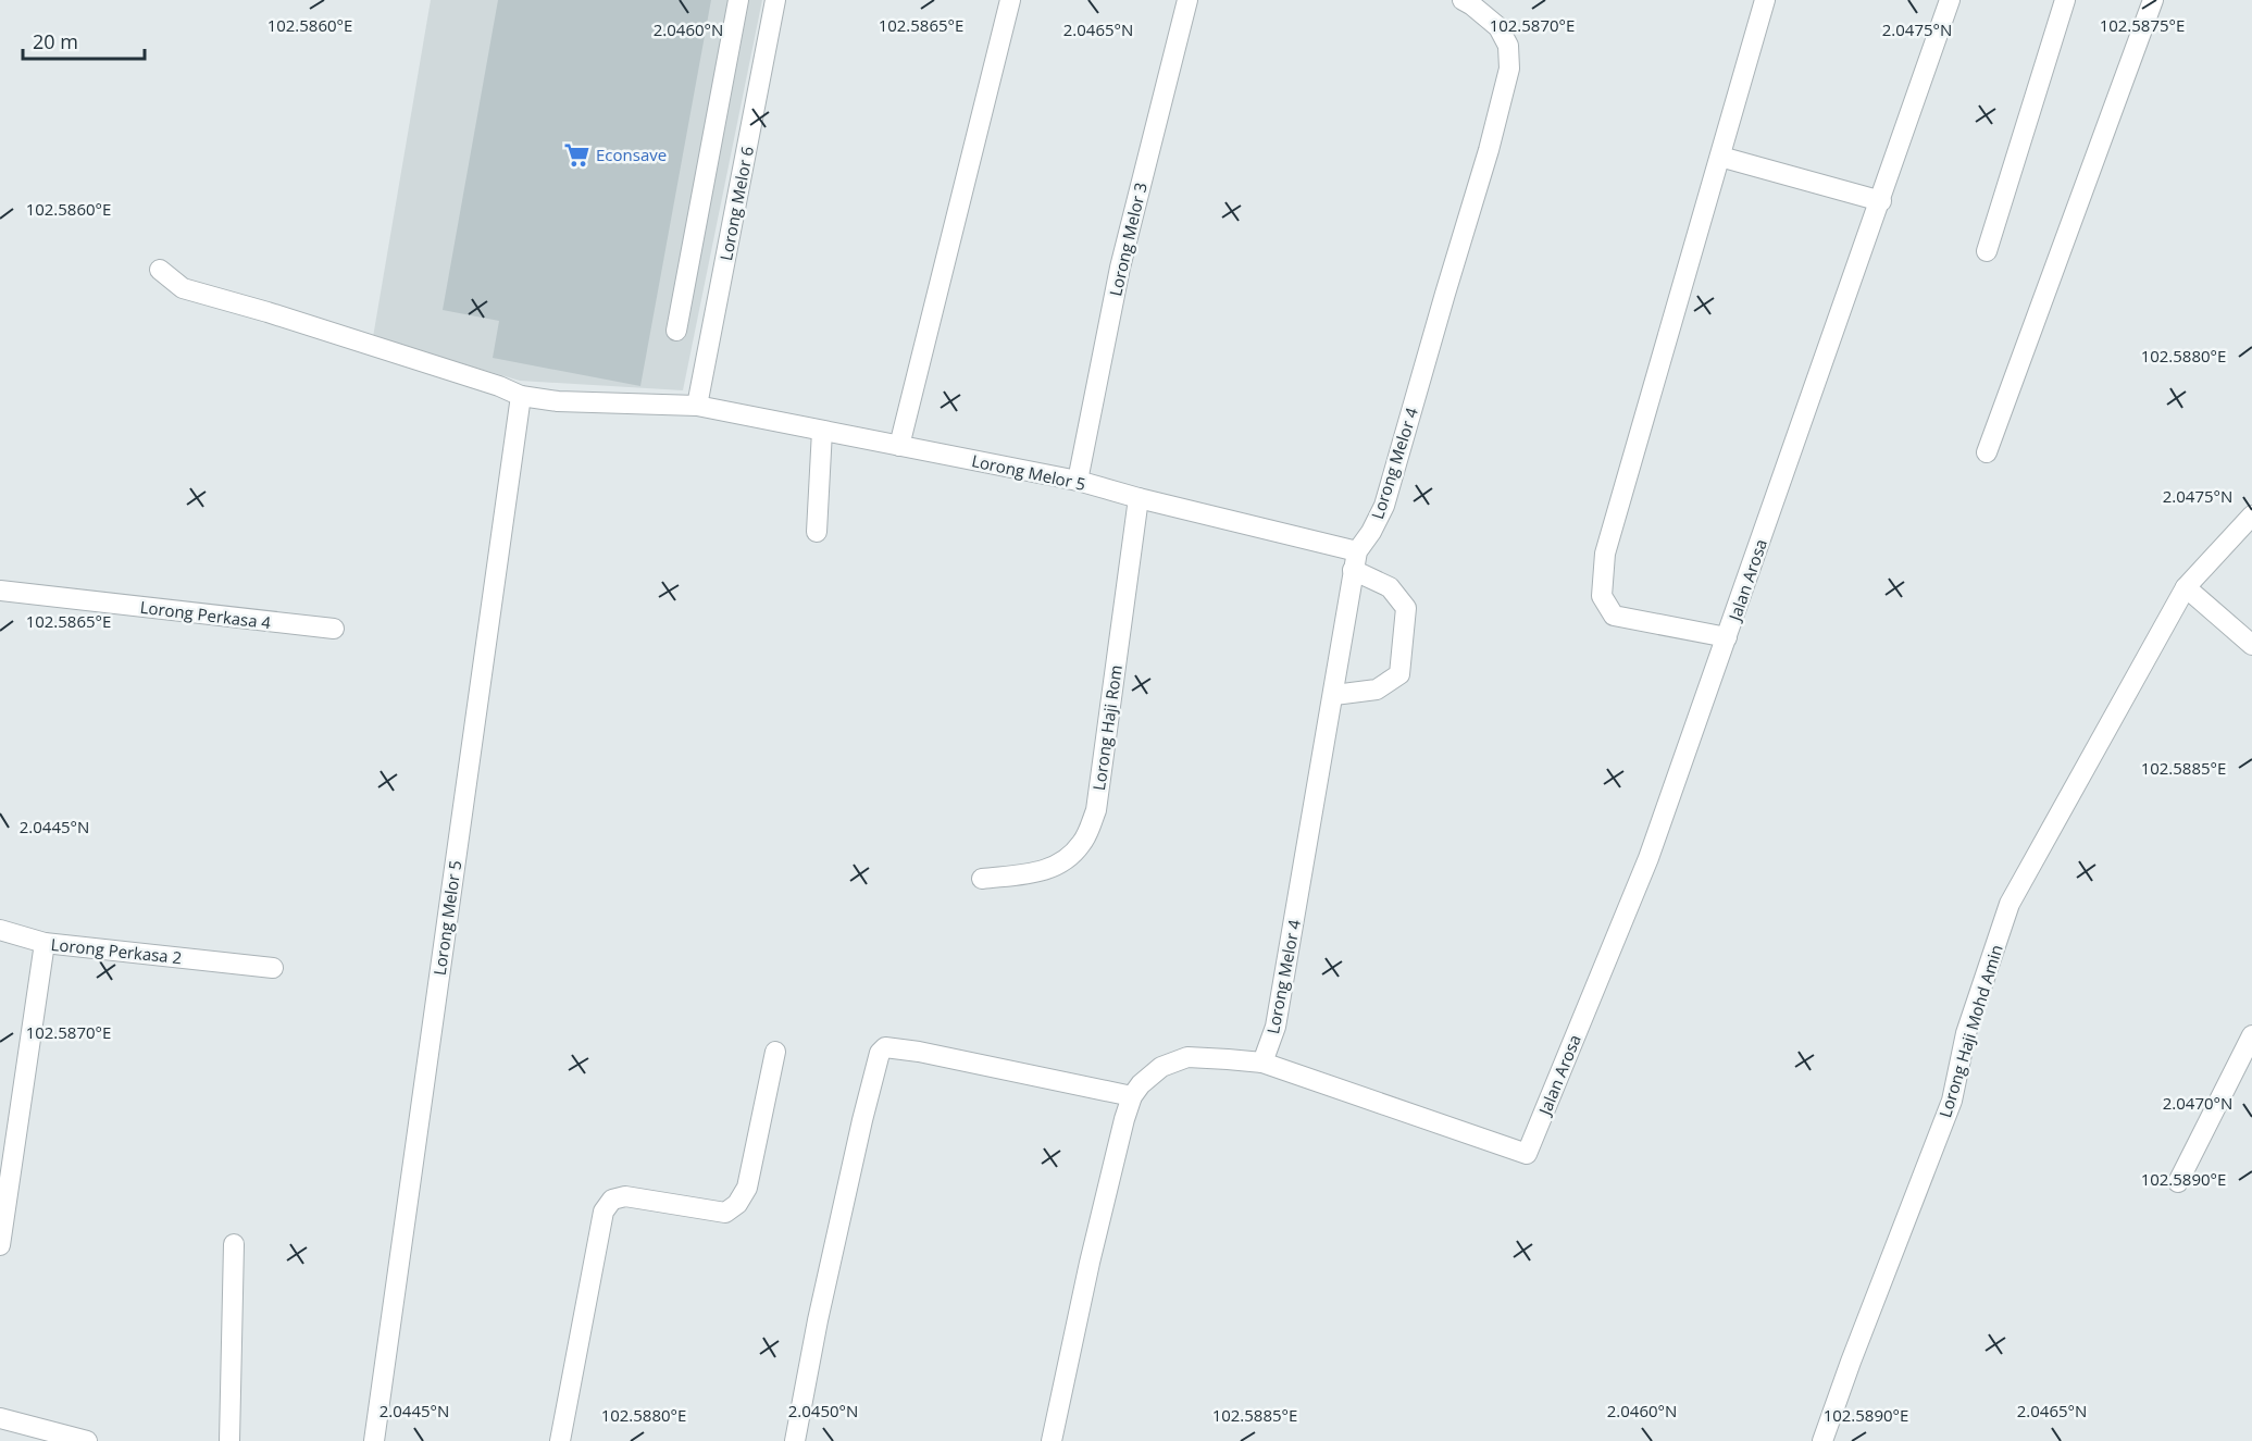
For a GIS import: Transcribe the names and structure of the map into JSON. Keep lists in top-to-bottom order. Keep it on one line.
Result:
{"streets":{"street":["Lorong Melor 6","Lorong Melor 3","Lorong Melor 4","Lorong Melor 5","Jalan Arosa","Lorong Perkasa 4","Lorong Haji Rom","Lorong Perkasa 2","Lorong Haji Mohd Amin"]},"crossings":[["Lorong Melor 6","Lorong Melor 5"],["Lorong Melor 3","Lorong Melor 5"],["Lorong Melor 4","Lorong Melor 5"],["Lorong Melor 4","Jalan Arosa"],["Lorong Melor 5","Lorong Haji Rom"]],"places":{"supermarket":["Econsave"]},"scale_bar":"20 m","coordinates":["102.5865°E","102.5860°E","102.5870°E","102.5875°E","2.0460°N","2.0465°N","2.0475°N","102.5880°E","102.5885°E","2.0445°N","2.0470°N","102.5890°E","2.0450°N"]}
